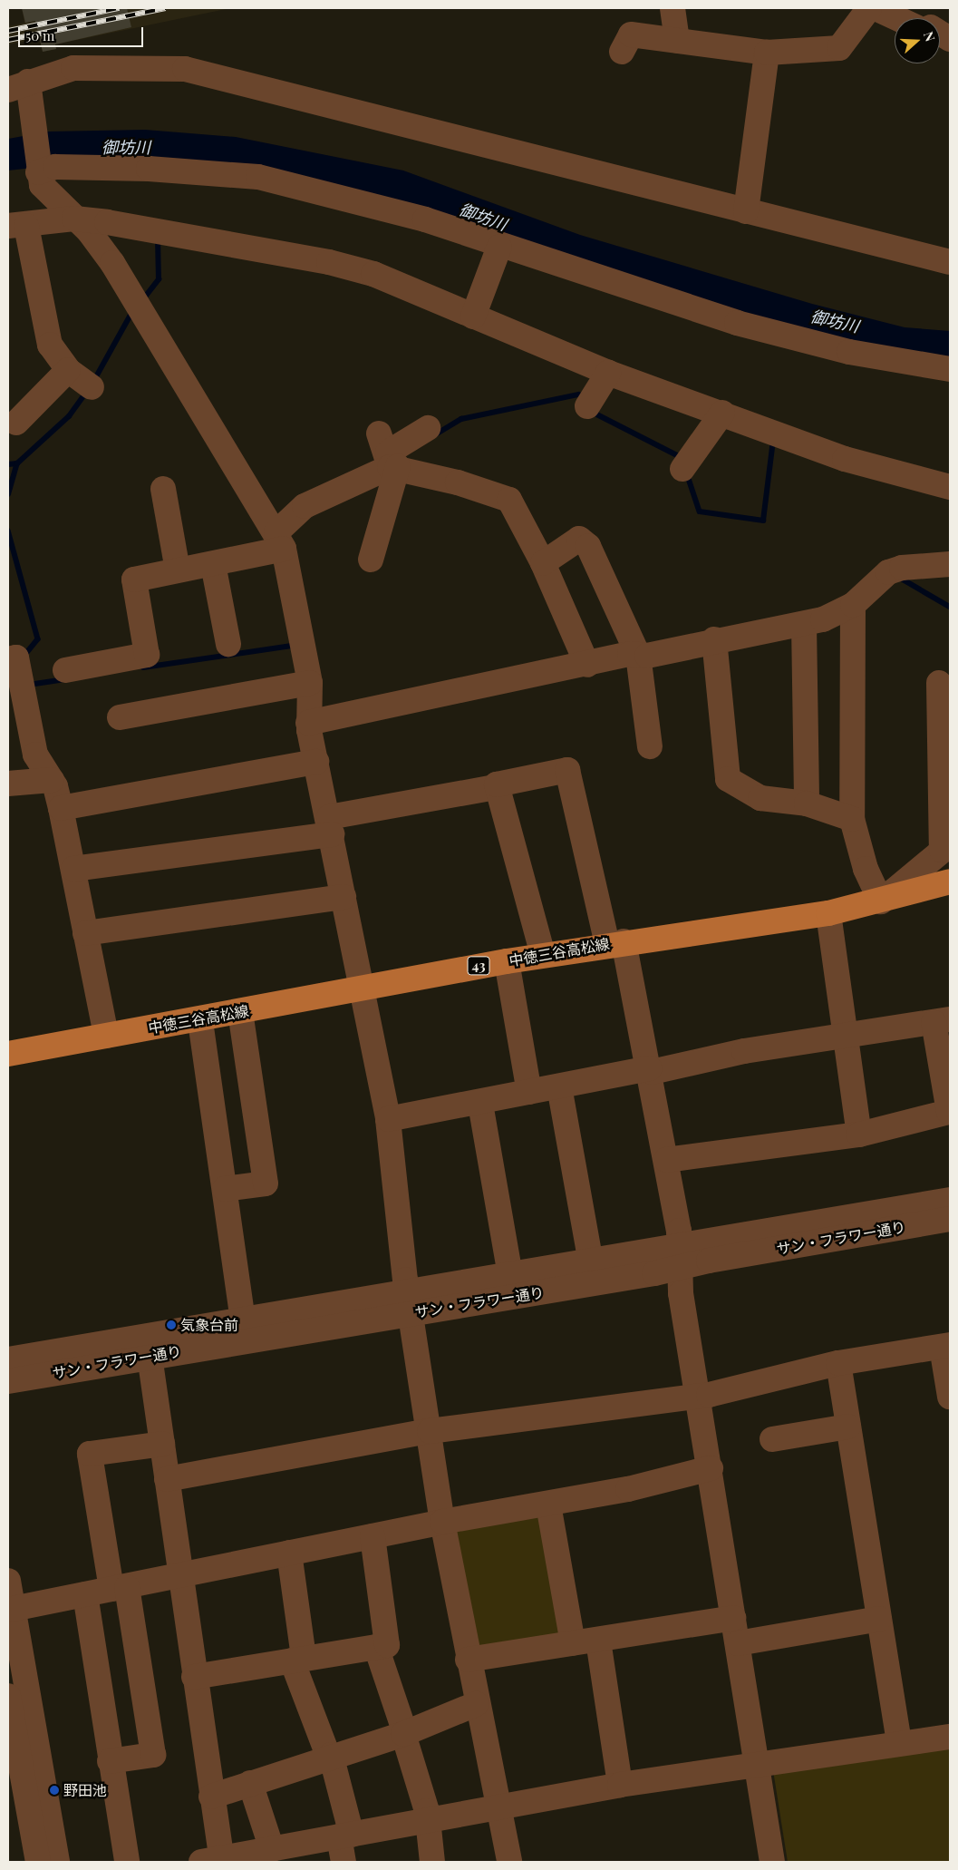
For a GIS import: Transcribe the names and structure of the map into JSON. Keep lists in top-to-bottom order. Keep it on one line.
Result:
{"streets":{"main road":["中徳三谷高松線","43"],"street":["サン・フラワー通り"]},"water":["御坊川"],"places":["気象台前","野田池"],"scale_bar":"50 m","north":"right"}
